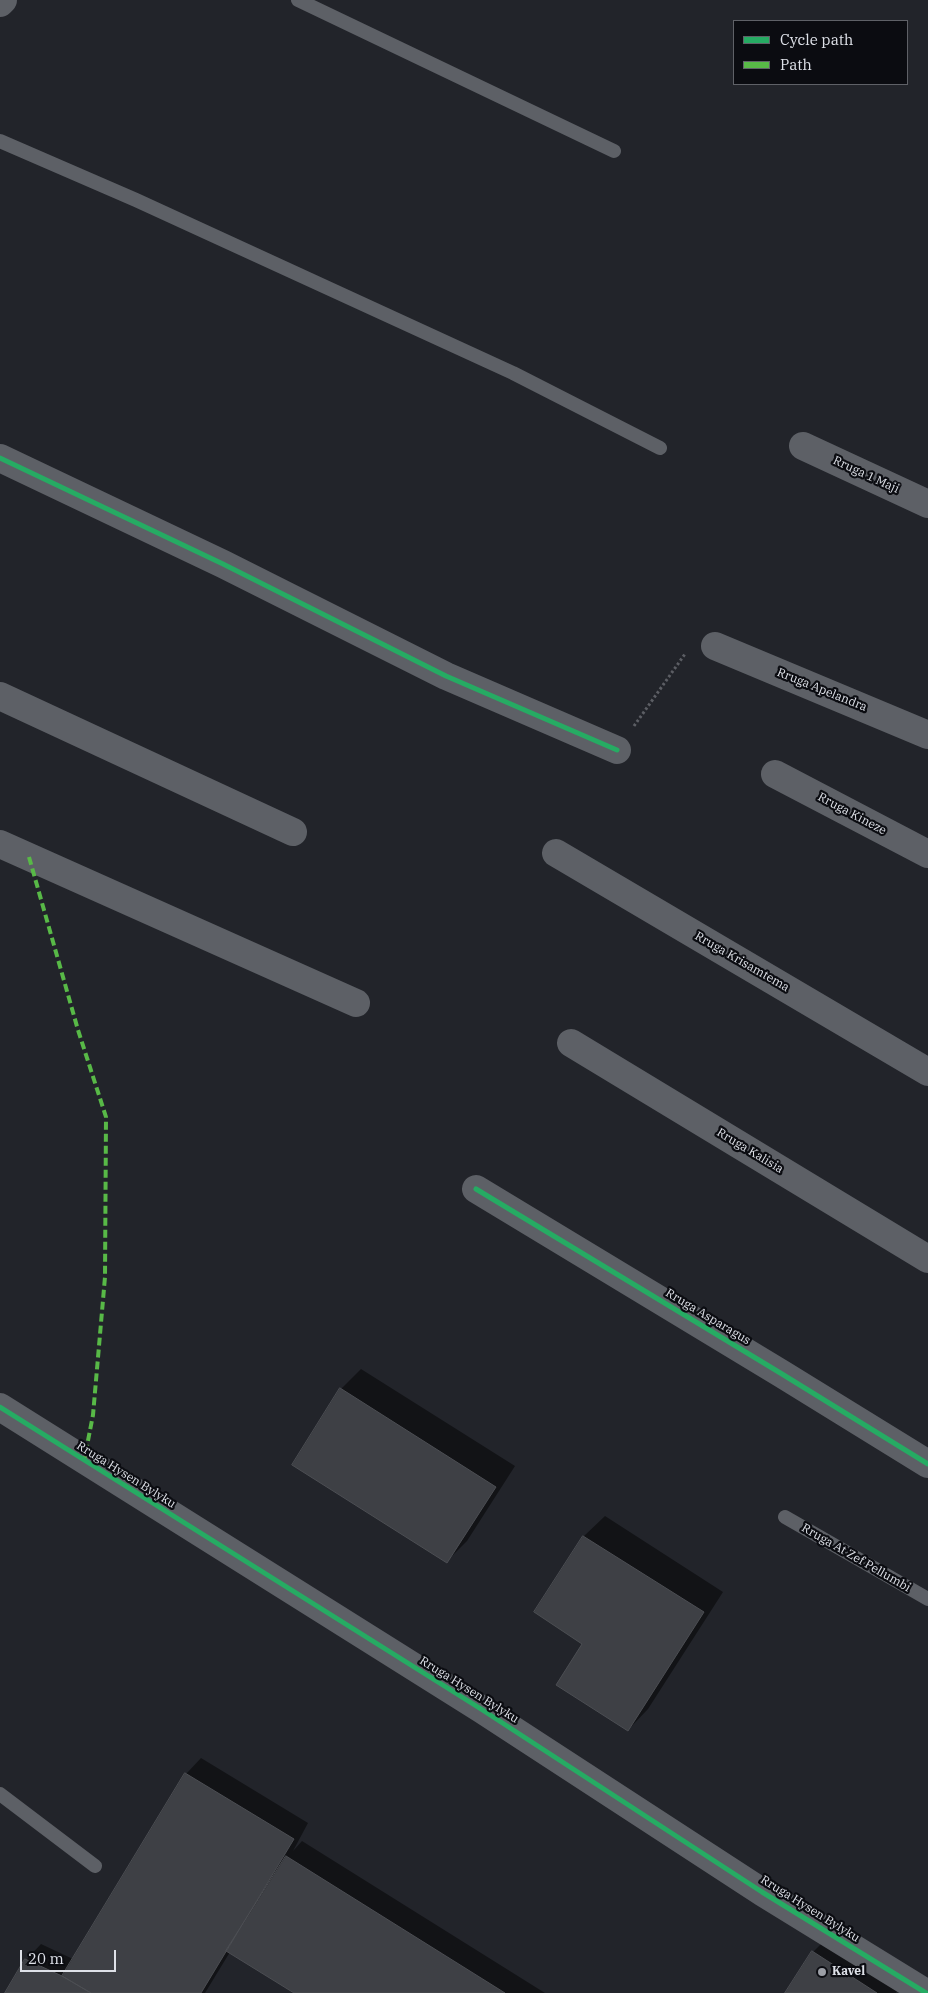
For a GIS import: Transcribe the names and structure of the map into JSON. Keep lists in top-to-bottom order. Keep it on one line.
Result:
{"streets":{"street":["Rruga 1 Maji","Rruga Apelandra","Rruga Kineze","Rruga Krisamtema","Rruga Kalisia","Rruga Asparagus","Rruga Hysen Bylyku"],"lane":["Rruga At Zef Pellumbi"]},"places":["Kavel"],"legend":["Cycle path","Path"],"scale_bar":"20 m"}
